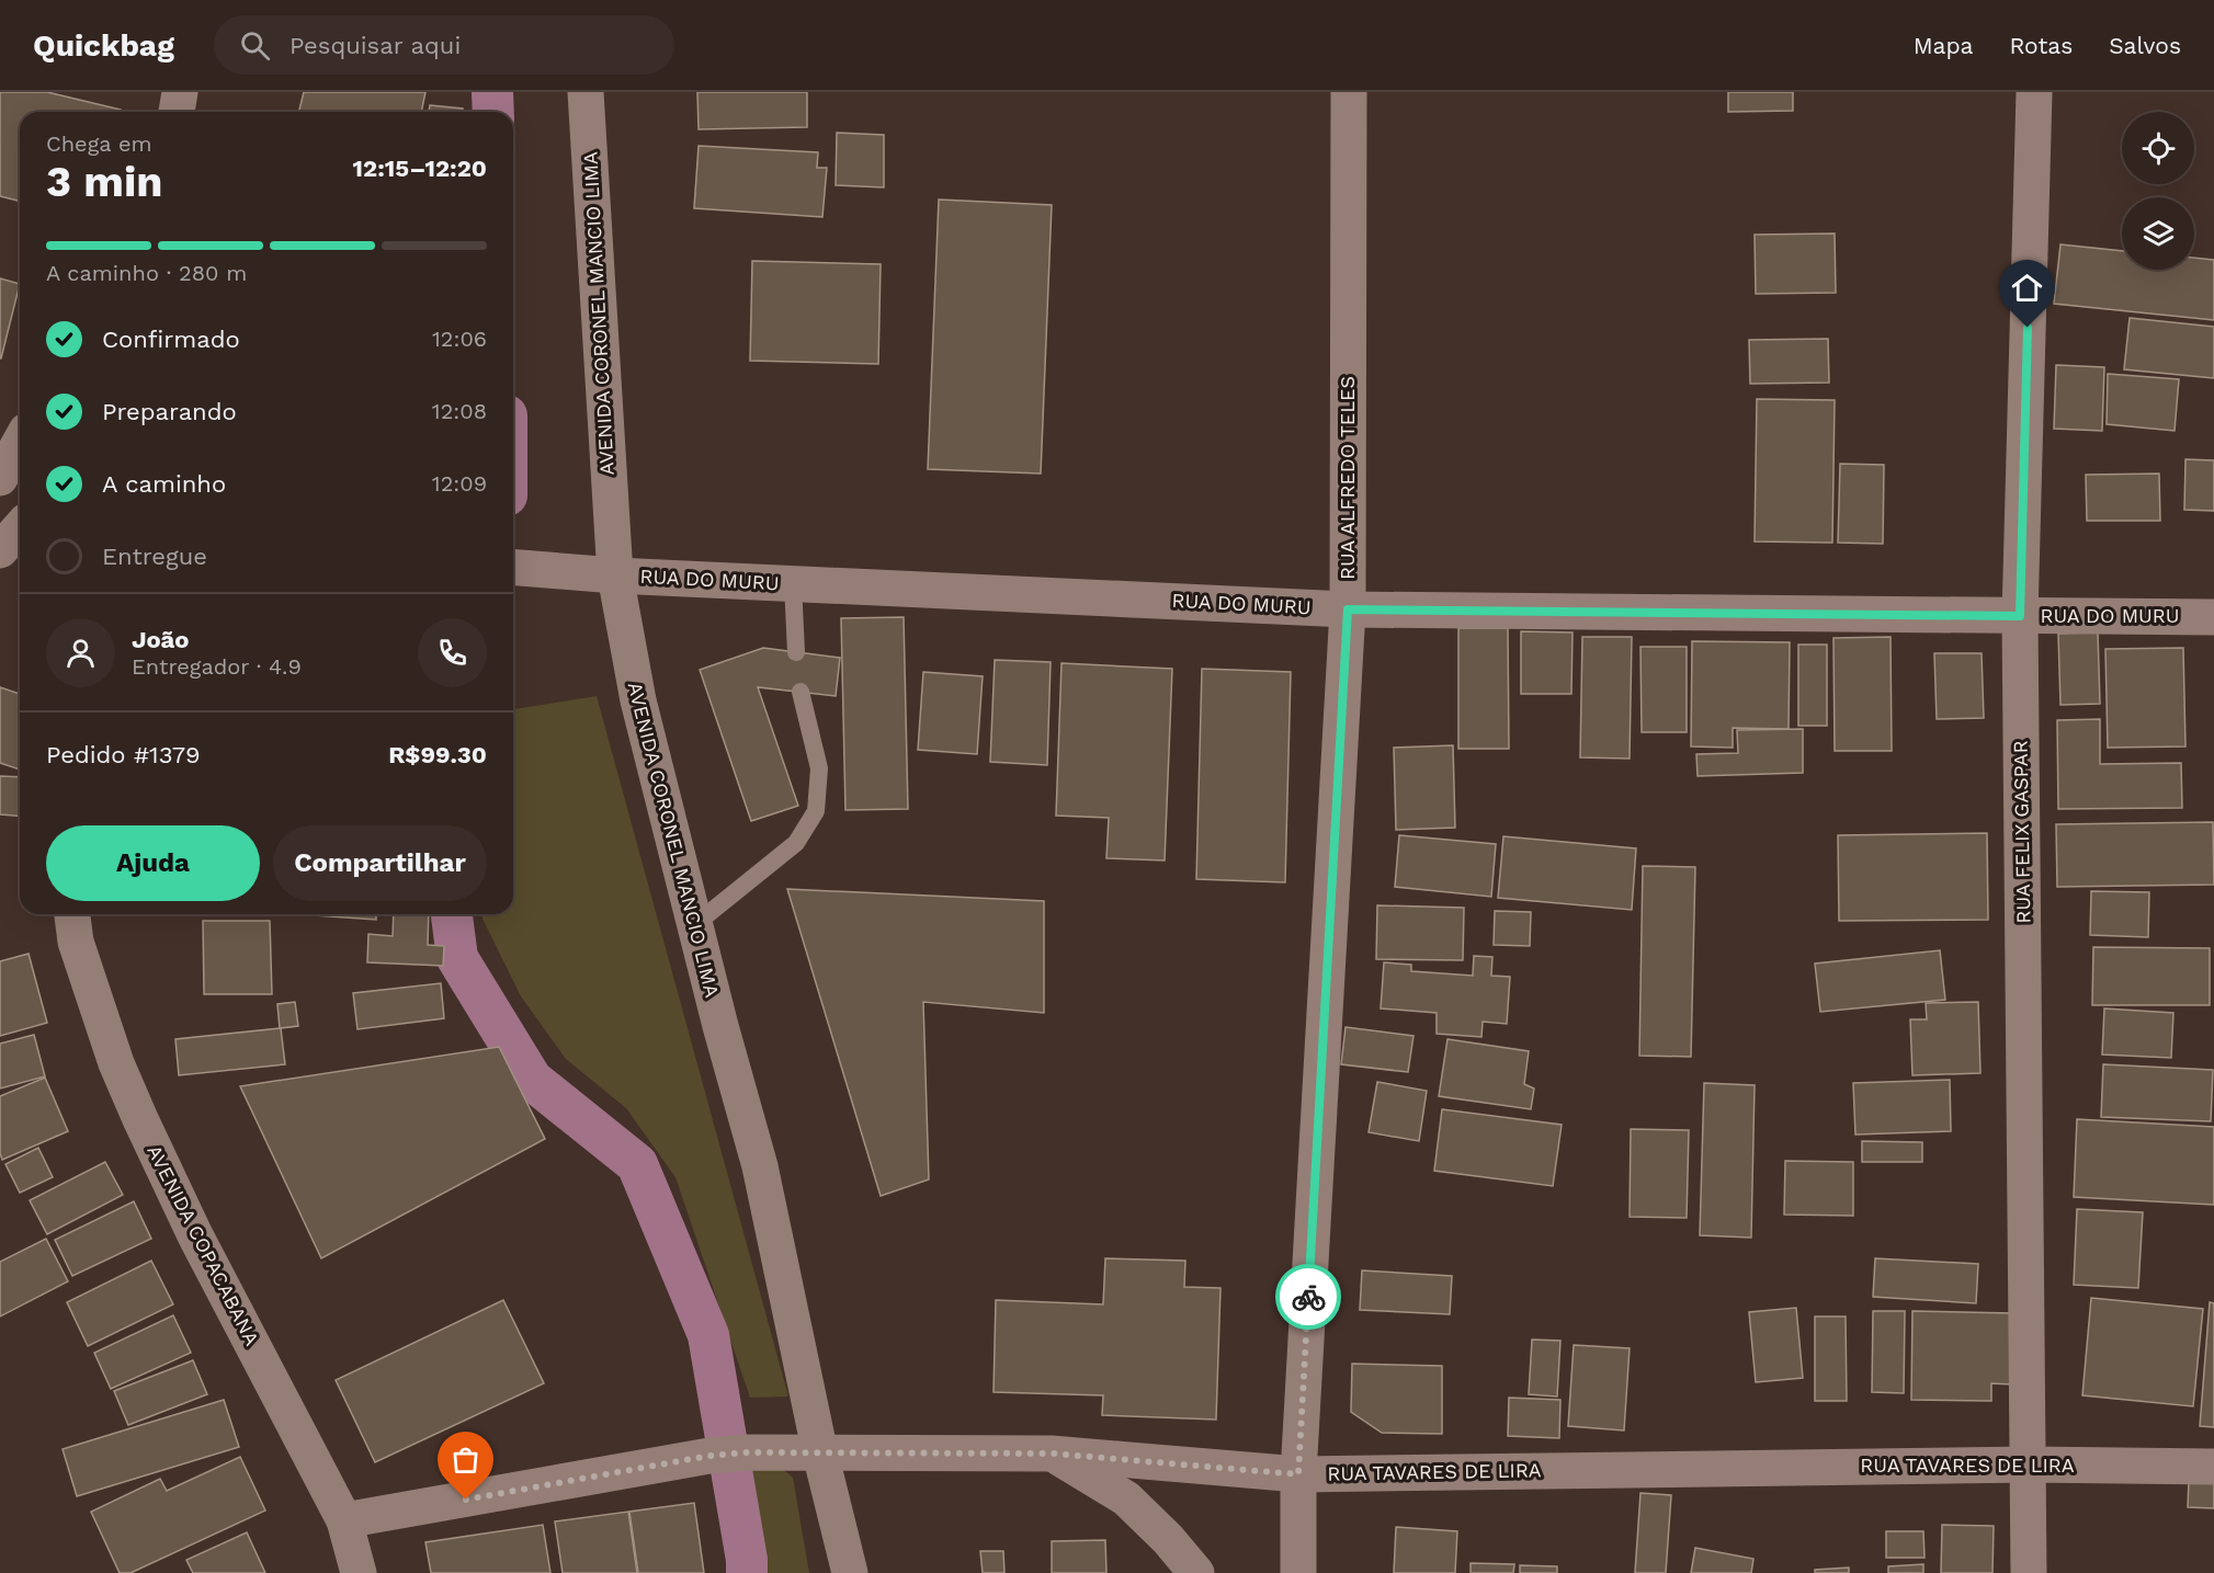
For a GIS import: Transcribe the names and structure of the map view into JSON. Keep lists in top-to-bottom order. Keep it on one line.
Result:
{"streets":{"street":["AVENIDA CORONEL MANCIO LIMA","RUA ALFREDO TELES","RUA DO MURU","RUA FELIX GASPAR","AVENIDA COPACABANA","RUA TAVARES DE LIRA"]},"crossings":[["AVENIDA CORONEL MANCIO LIMA","RUA DO MURU"],["AVENIDA CORONEL MANCIO LIMA","RUA TAVARES DE LIRA"],["RUA ALFREDO TELES","RUA DO MURU"],["RUA ALFREDO TELES","RUA TAVARES DE LIRA"],["RUA DO MURU","RUA FELIX GASPAR"],["RUA FELIX GASPAR","RUA TAVARES DE LIRA"],["AVENIDA COPACABANA","RUA TAVARES DE LIRA"]],"page":{"header":"Quickbag","search":"Pesquisar aqui","nav":["Mapa","Rotas","Salvos"],"heading":["3 min","Chega em","12:15–12:20"],"panel":["João","Entregador · 4.9","Pedido #1379","R$99.30"],"bar":"A caminho · 280 m","list":[["Confirmado","12:06"],["Preparando","12:08"],["A caminho","12:09"],"Entregue"],"buttons":["Ajuda","Compartilhar"]}}
